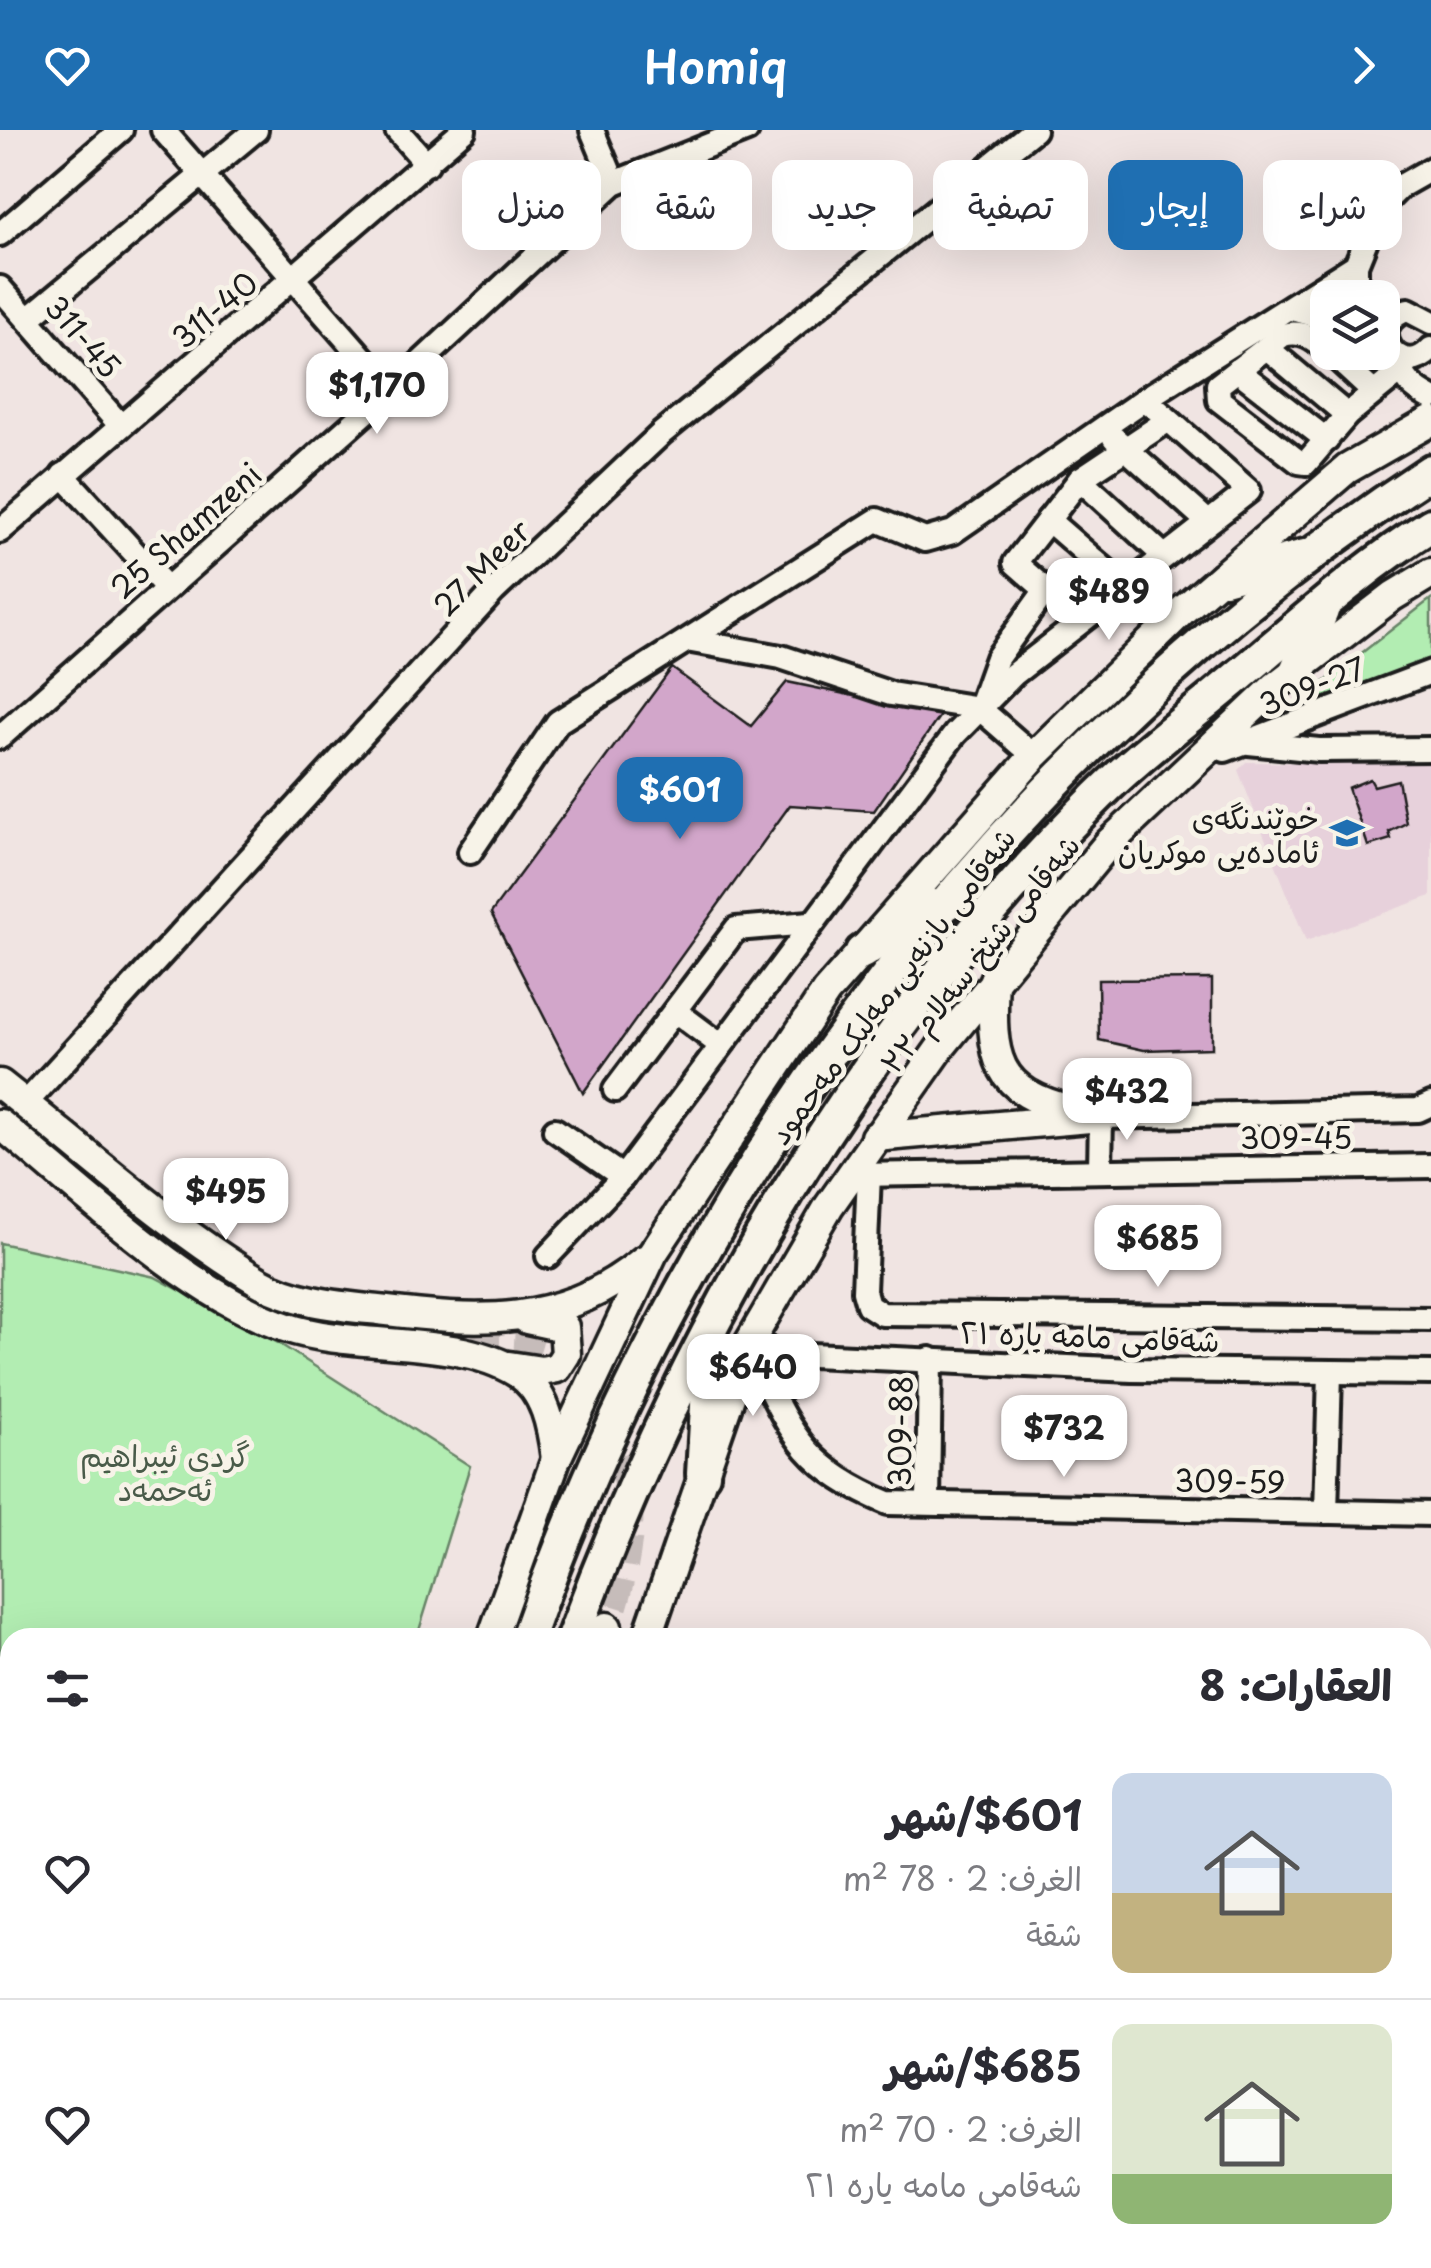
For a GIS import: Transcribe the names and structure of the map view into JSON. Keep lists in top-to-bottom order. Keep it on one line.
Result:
{"streets":{"highway":["شەقامی بازنەیی مەلیک مەحمود"],"main road":["شەقامی شێخ سەلام ٣٣"],"street":["311-40","311-45","25 Shamzeni","27 Meer","309-27","309-45","شەقامی مامە یارە ٢١","309-88","309-59"]},"crossings":[["311-40","311-45"],["309-27","شەقامی شێخ سەلام ٣٣"],["شەقامی شێخ سەلام ٣٣","309-45"],["شەقامی شێخ سەلام ٣٣","شەقامی مامە یارە ٢١"],["شەقامی شێخ سەلام ٣٣","309-59"],["309-45","شەقامی مامە یارە ٢١"],["شەقامی مامە یارە ٢١","309-88"],["شەقامی مامە یارە ٢١","309-59"],["309-88","309-59"]],"parks":["گردی ئیبراھیم ئەحمەد"],"places":{"school or university":["خوێندنگەی ئامادەیی موکریان"]},"page":{"header":"Homiq","chip":["شراء","إيجار","تصفية","جديد","شقة","منزل"],"price":["$1,170","$489","$601","$432","$495","$685","$640","$732"],"heading":"العقارات: 8","list":[{"name":"$601/شهر","note":"الغرف: 2 · 78 m² · شقة"},{"name":"$685/شهر","note":"الغرف: 2 · 70 m² · شەقامی مامە یارە ٢١"}]}}
